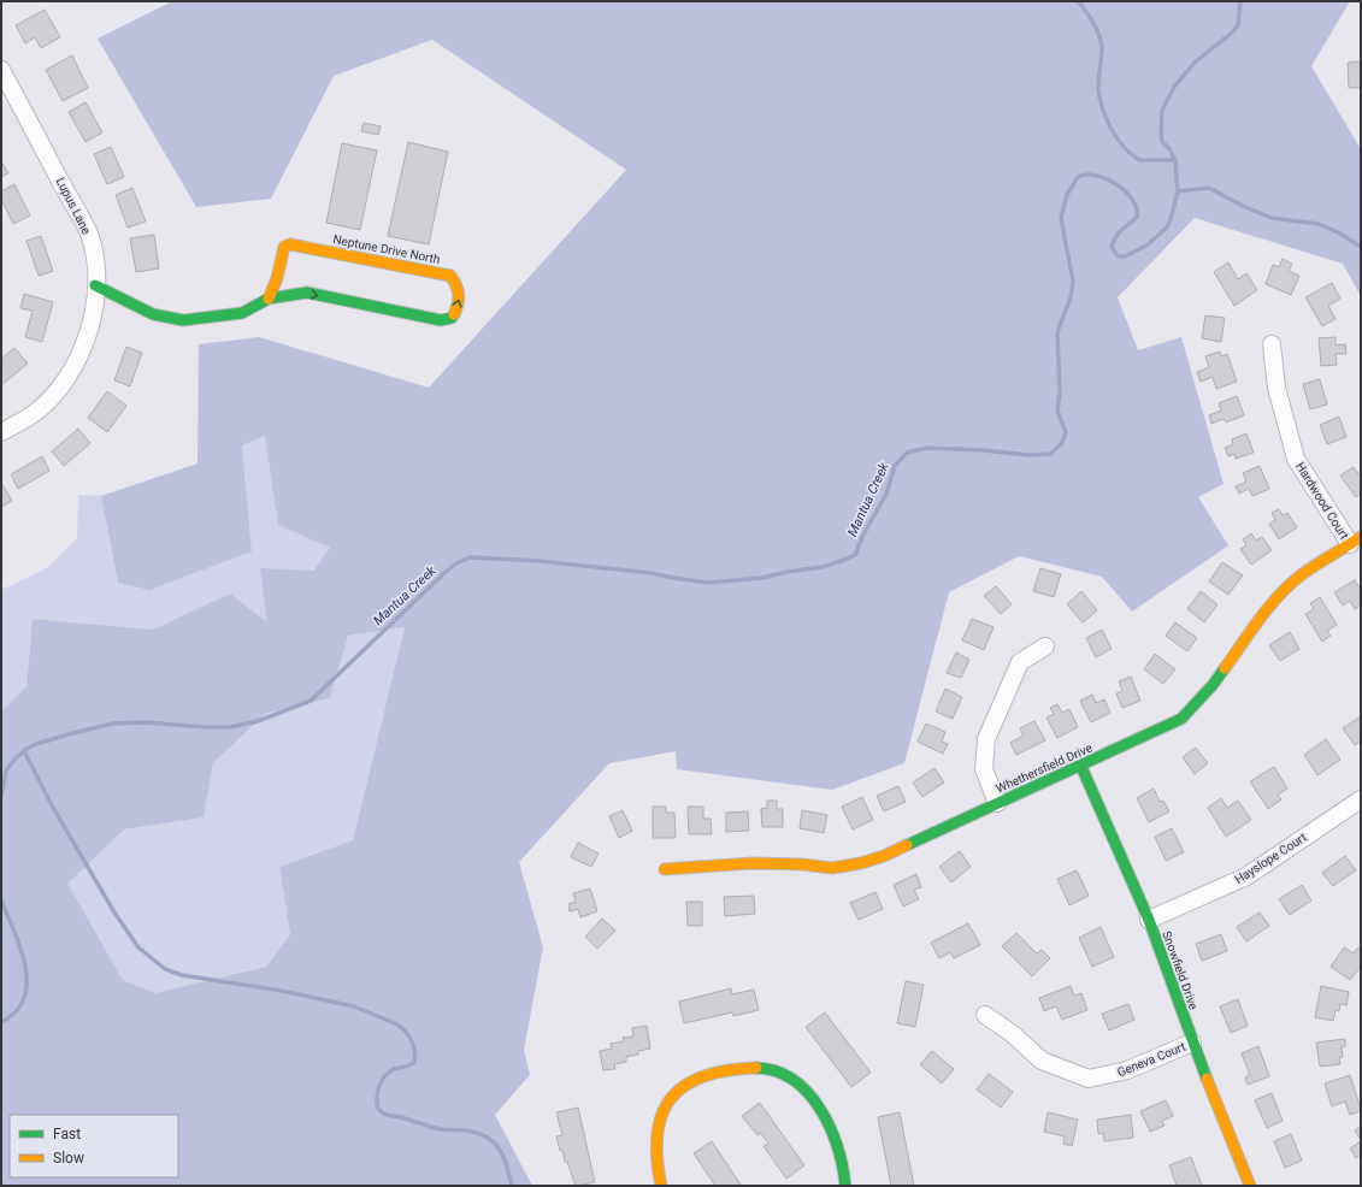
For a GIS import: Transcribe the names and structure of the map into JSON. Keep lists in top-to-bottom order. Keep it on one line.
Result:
{"streets":{"street":["Lupus Lane","Neptune Drive North","Hardwood Court","Whethersfield Drive","Hayslope Court","Snowfield Drive","Geneva Court"]},"crossings":[["Lupus Lane","Neptune Drive North"],["Hardwood Court","Whethersfield Drive"],["Whethersfield Drive","Snowfield Drive"],["Hayslope Court","Snowfield Drive"],["Snowfield Drive","Geneva Court"]],"water":["Mantua Creek"],"legend":["Fast","Slow"]}
